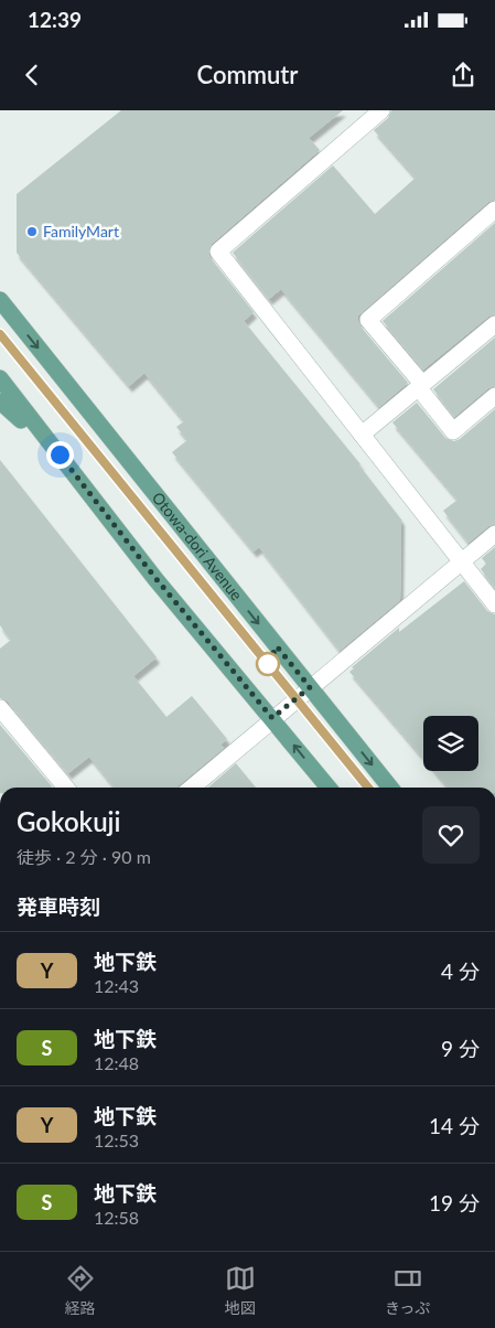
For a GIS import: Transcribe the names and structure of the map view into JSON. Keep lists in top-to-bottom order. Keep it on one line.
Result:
{"streets":{"main road":["Otowa-dori Avenue"]},"places":["FamilyMart"],"lines":["metro line Y"],"page":{"status":"12:39","header":"Commutr","heading":[["Gokokuji","徒歩 · 2 分 · 90 m"],"発車時刻"],"list":[{"mark":"Y","name":"地下鉄","note":"12:43","value":"4 分"},{"mark":"S","name":"地下鉄","note":"12:48","value":"9 分"},{"mark":"Y","name":"地下鉄","note":"12:53","value":"14 分"},{"mark":"S","name":"地下鉄","note":"12:58","value":"19 分"}],"tabs":["経路","地図","きっぷ"]}}
